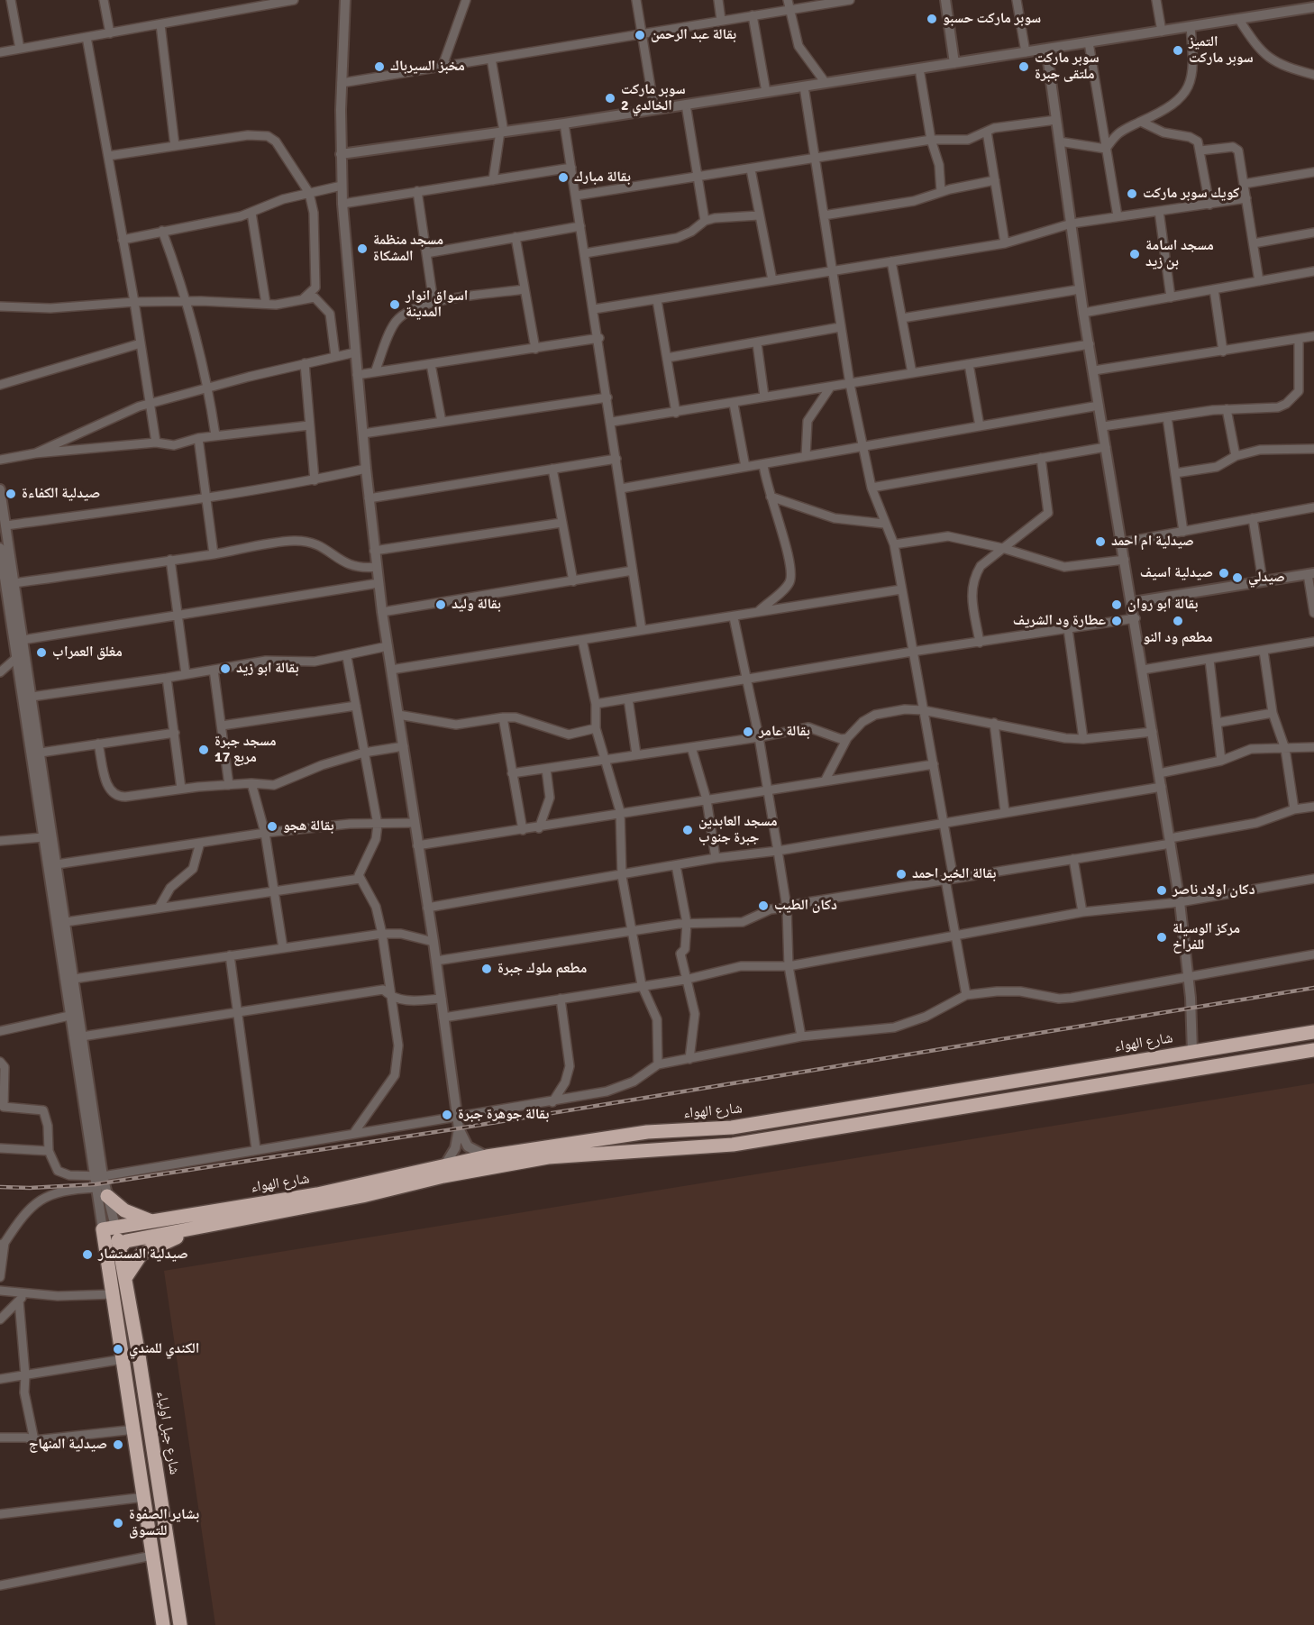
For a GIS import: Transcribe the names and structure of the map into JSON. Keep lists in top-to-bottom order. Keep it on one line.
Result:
{"streets":{"highway":["شارع الهواء","شارع جبل اولياء"]},"crossings":[["شارع الهواء","شارع جبل اولياء"]],"places":["سوبر ماركت حسبو","بقالة عبد الرحمن","التميز سوبر ماركت","مخبز السيرباك","سوبر ماركت ملتقى جبرة","سوبر ماركت الخالدي 2","بقالة مبارك","كويك سوبر ماركت","مسجد منظمة المشكاة","مسجد اسامة بن زيد","اسواق انوار المدينة","صيدلية الكفاءة","صيدلية ام احمد","صيدلية اسيف","صيدلي","بقالة وليد","بقالة ابو روان","عطارة ود الشريف","مطعم ود النو","مغلق العمراب","بقالة ابو زيد","بقالة عامر","مسجد جبرة مربع 17","بقالة هجو","مسجد العابدين جبرة جنوب","بقالة الخير احمد","دكان اولاد ناصر","دكان الطيب","مركز الوسيلة للفراخ","مطعم ملوك جبرة","بقالة جوهرة جبرة","صيدلية المستشار","الكندي للمندي","صيدلية المنهاج","بشاير الصفوة للتسوق"]}
